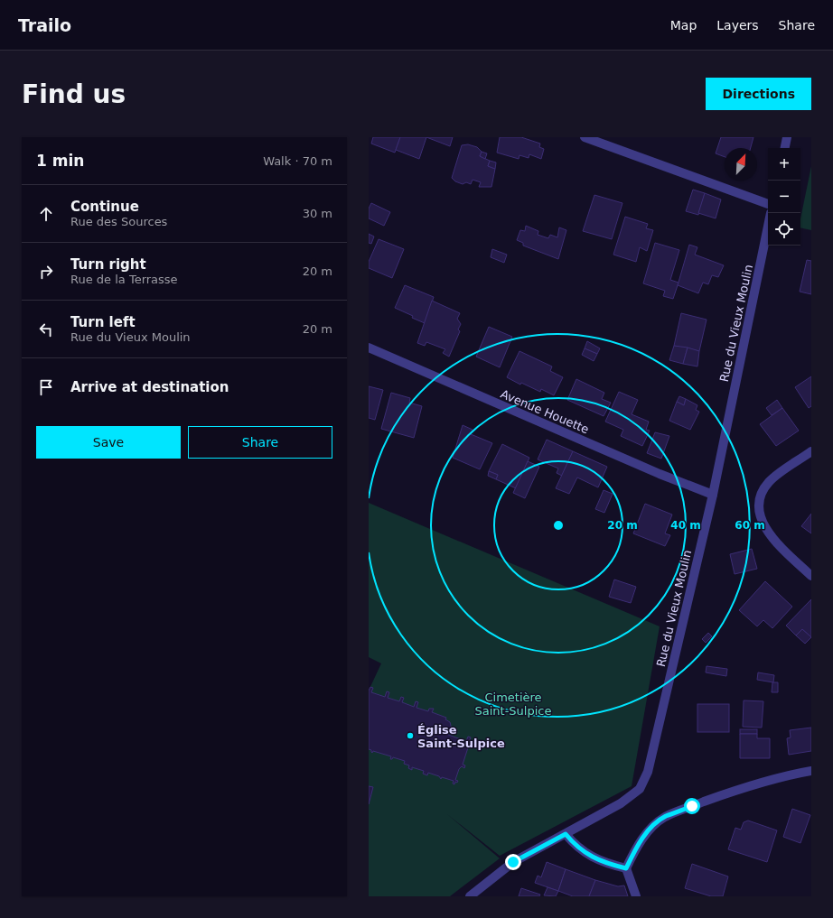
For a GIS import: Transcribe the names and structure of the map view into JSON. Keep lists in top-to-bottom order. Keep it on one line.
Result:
{"streets":{"street":["Rue du Vieux Moulin","Avenue Houette"]},"crossings":[["Rue du Vieux Moulin","Avenue Houette"]],"parks":["Cimetière Saint-Sulpice"],"places":["Église Saint-Sulpice"],"north":"top right","page":{"header":"Trailo","nav":["Map","Layers","Share"],"buttons":["Directions",["Save","Share"]],"title":"Find us","heading":["1 min","Walk · 70 m"],"map_buttons":["+","−"],"list":[["Continue","Rue des Sources","30 m"],["Turn right","Rue de la Terrasse","20 m"],["Turn left","Rue du Vieux Moulin","20 m"],"Arrive at destination"]},"rings":["20 m","40 m","60 m"]}
